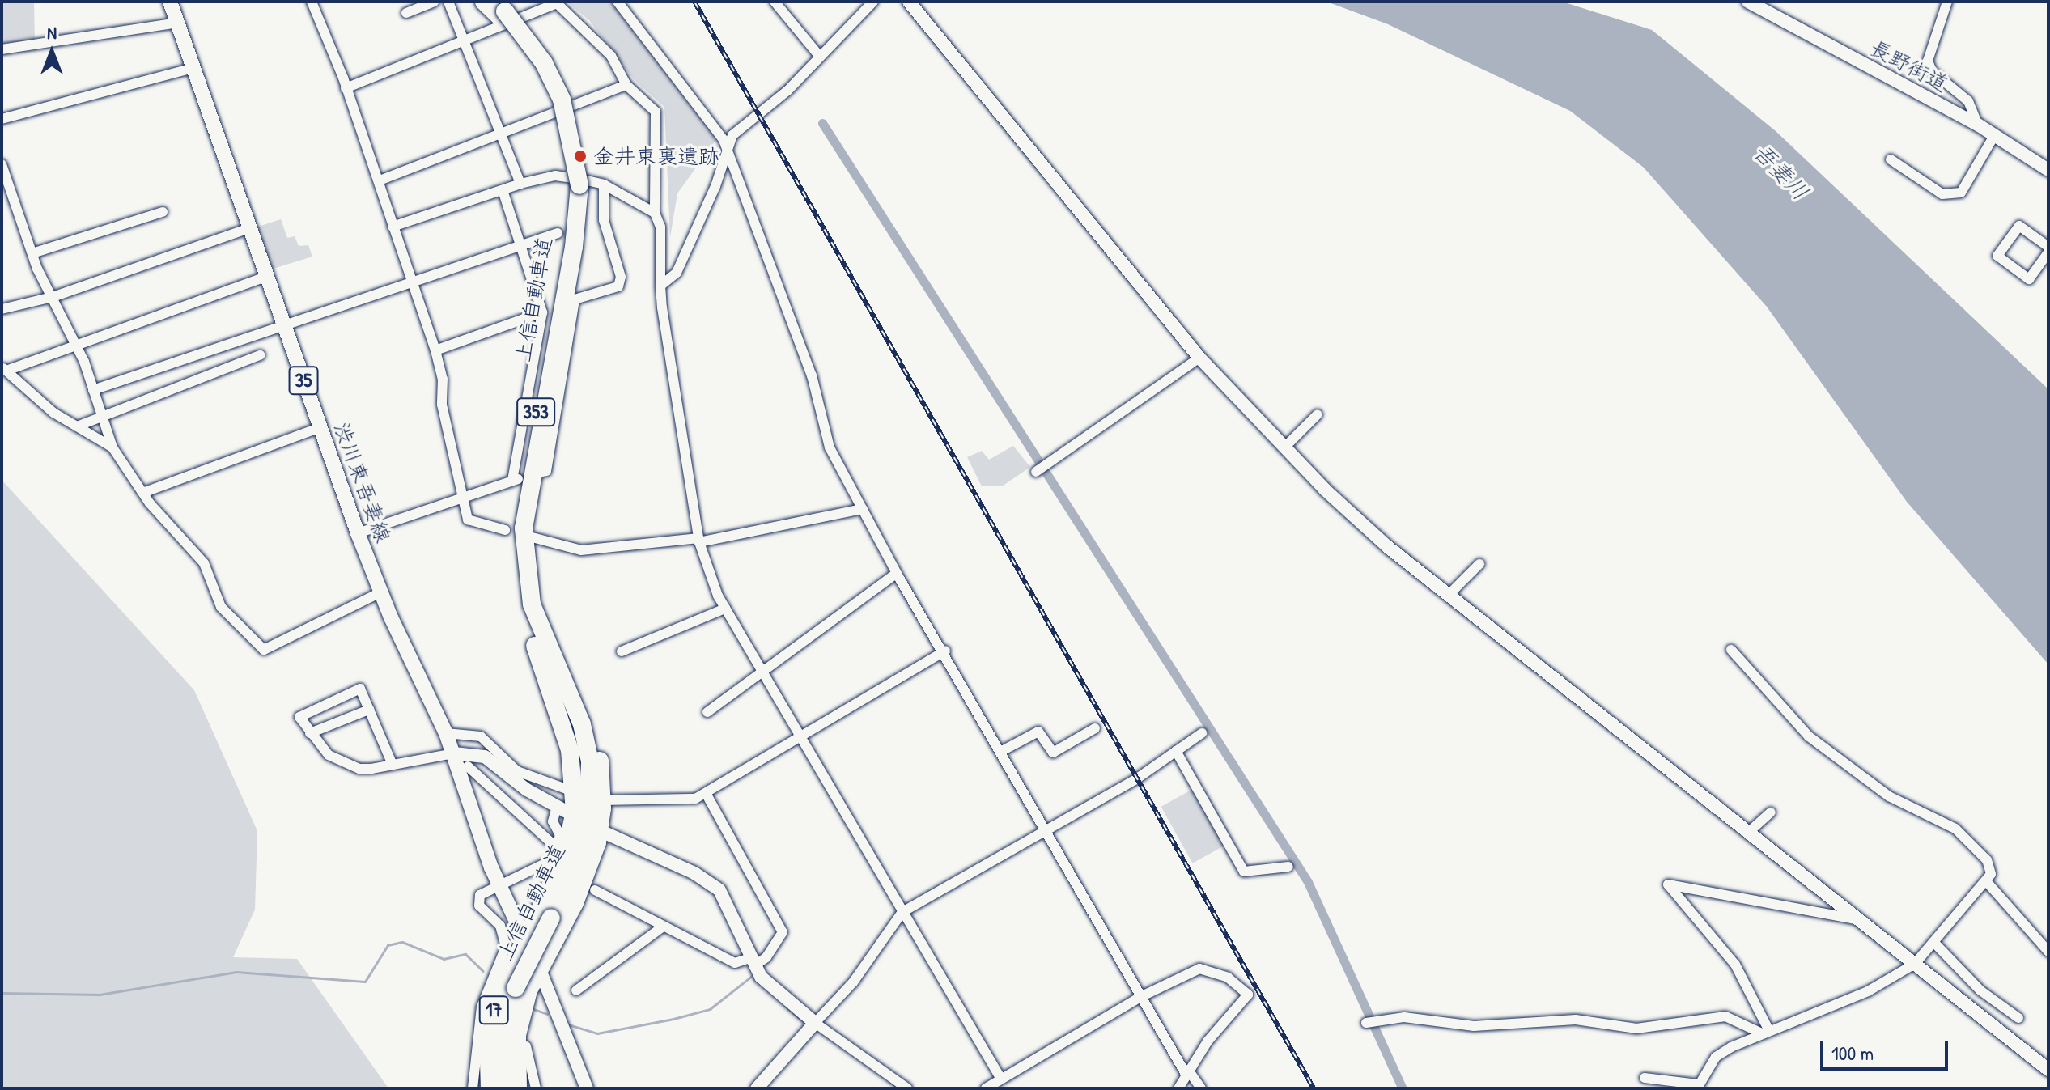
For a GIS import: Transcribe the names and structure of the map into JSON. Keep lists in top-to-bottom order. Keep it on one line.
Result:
{"streets":{"highway":["上信自動車道","353","17"],"main road":["35","渋川東吾妻線"],"street":["長野街道"]},"crossings":[["上信自動車道","353"],["353","渋川東吾妻線"],["353","17"],["渋川東吾妻線","17"]],"water":["吾妻川"],"places":["金井東裏遺跡"],"scale_bar":"100 m","north":"top"}
